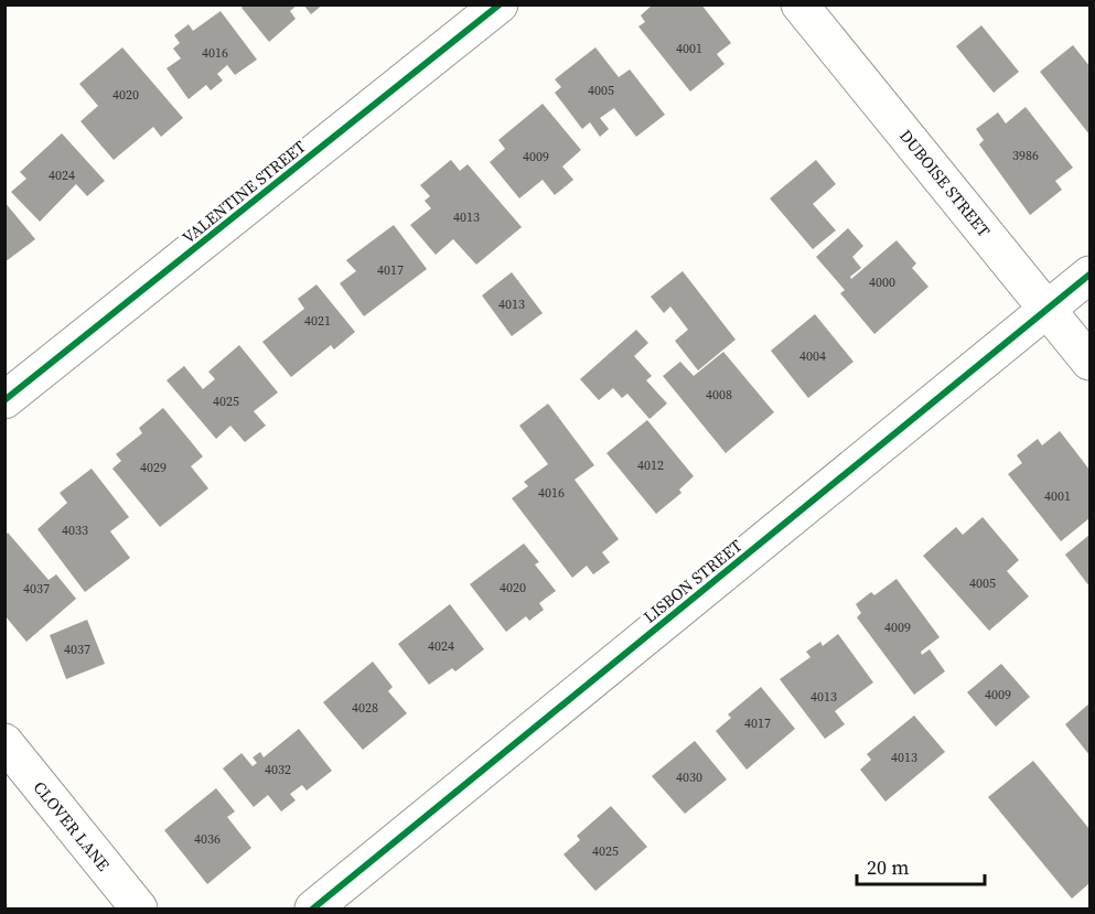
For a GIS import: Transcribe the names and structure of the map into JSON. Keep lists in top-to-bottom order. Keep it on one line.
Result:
{"streets":{"street":["DUBOISE STREET","VALENTINE STREET","LISBON STREET","CLOVER LANE"]},"crossings":[["DUBOISE STREET","LISBON STREET"]],"house_numbers":["4001","4016","4005","4020","3986","4009","4024","4013","4017","4000","4013","4021","4004","4008","4025","4012","4029","4016","4001","4033","4005","4020","4037","4009","4024","4037","4009","4013","4028","4017","4013","4032","4030","4036","4025"],"scale_bar":"20 m"}
